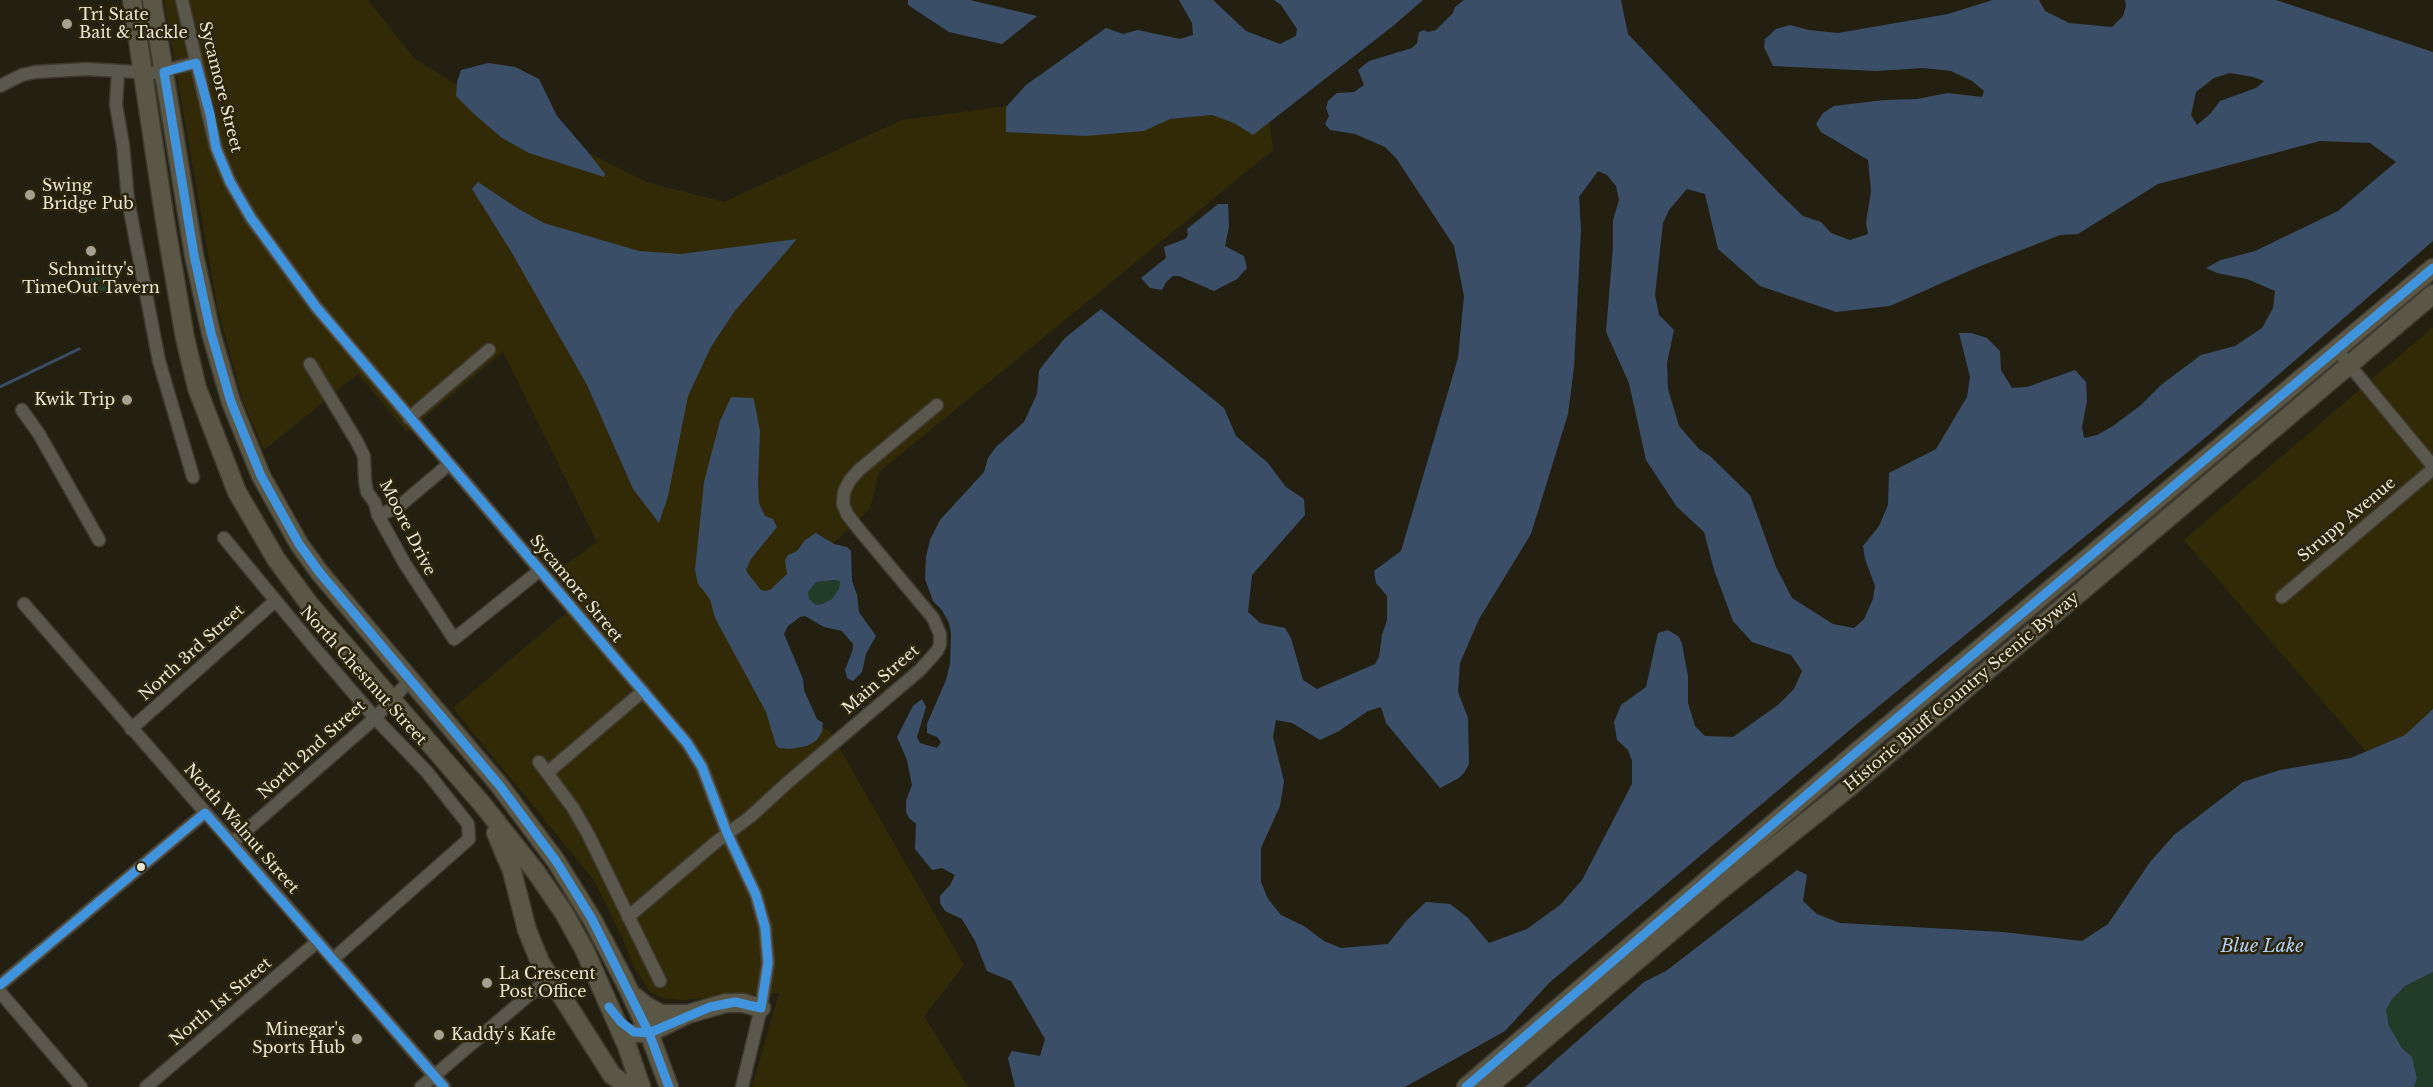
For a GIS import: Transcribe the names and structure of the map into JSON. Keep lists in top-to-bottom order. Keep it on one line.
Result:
{"streets":{"main road":["Historic Bluff Country Scenic Byway"],"street":["Sycamore Street","Strupp Avenue","Moore Drive","North 3rd Street","North Chestnut Street","Main Street","North 2nd Street","North Walnut Street","North 1st Street"]},"crossings":[["Sycamore Street","Moore Drive"],["Sycamore Street","Main Street"],["North 3rd Street","North Chestnut Street"],["North 3rd Street","North Walnut Street"],["North Chestnut Street","North 2nd Street"],["North Chestnut Street","North Walnut Street"],["North 2nd Street","North Walnut Street"],["North Walnut Street","North 1st Street"]],"water":["Blue Lake"],"places":["Tri State Bait & Tackle","Swing Bridge Pub","Schmitty's TimeOut Tavern","Kwik Trip","La Crescent Post Office","Kaddy's Kafe","Minegar's Sports Hub"]}
